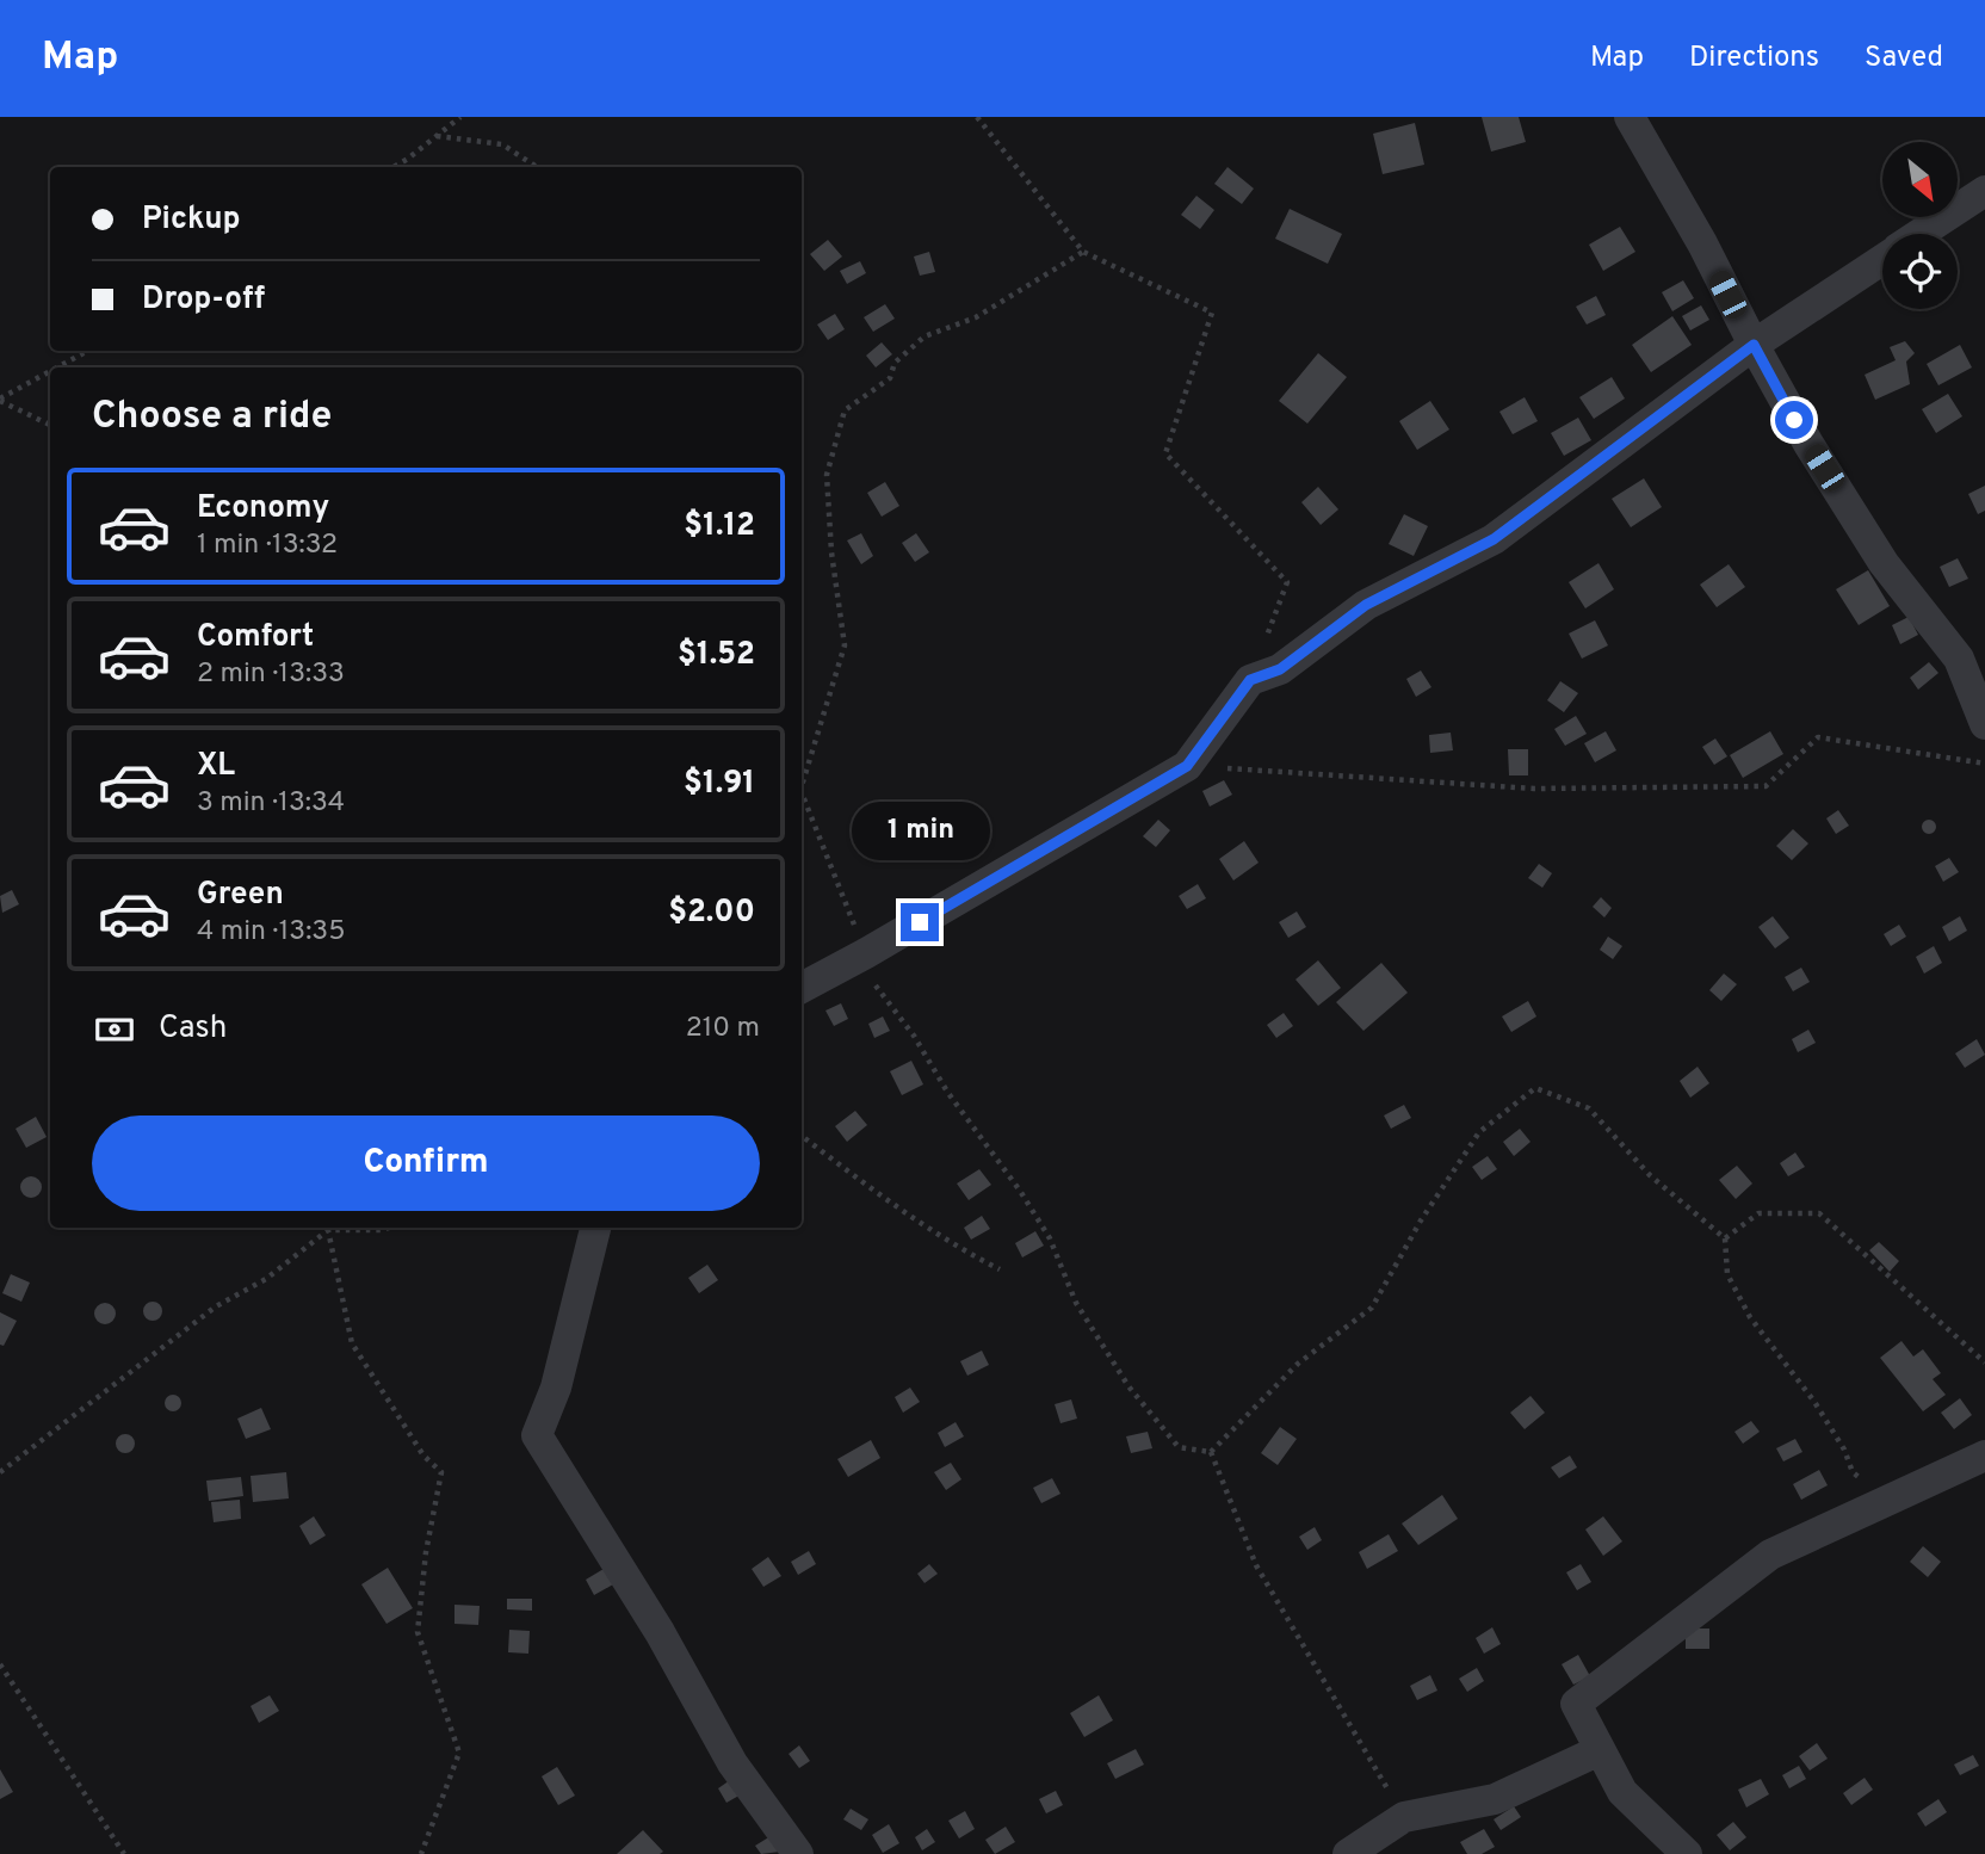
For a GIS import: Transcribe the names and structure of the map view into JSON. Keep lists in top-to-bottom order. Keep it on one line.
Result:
{"north":"bottom right","page":{"header":"Map","nav":["Map","Directions","Saved"],"banner":["Pickup","Drop-off"],"heading":"Choose a ride","list":[{"name":"Economy","note":"1 min · 13:32","value":"$1.12"},{"name":"Comfort","note":"2 min · 13:33","value":"$1.52"},{"name":"XL","note":"3 min · 13:34","value":"$1.91"},{"name":"Green","note":"4 min · 13:35","value":"$2.00"}],"bubble":"1 min","pay":["Cash","210 m"],"buttons":"Confirm"}}
